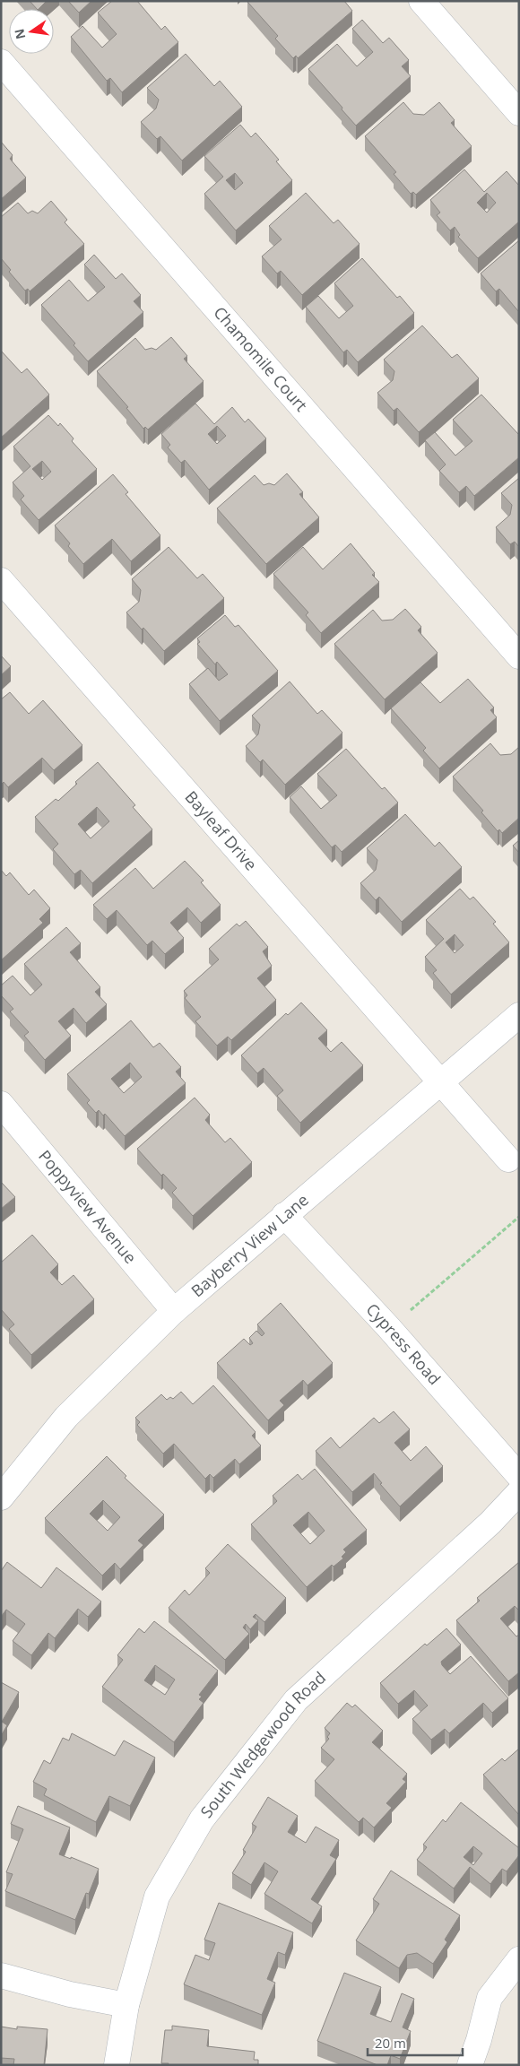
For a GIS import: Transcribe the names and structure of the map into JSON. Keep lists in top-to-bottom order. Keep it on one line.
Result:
{"streets":{"street":["Chamomile Court","Bayleaf Drive","Poppyview Avenue","Bayberry View Lane","Cypress Road","South Wedgewood Road"]},"crossings":[["Bayleaf Drive","Bayberry View Lane"],["Poppyview Avenue","Bayberry View Lane"],["Bayberry View Lane","Cypress Road"]],"scale_bar":"20 m","north":"left"}
